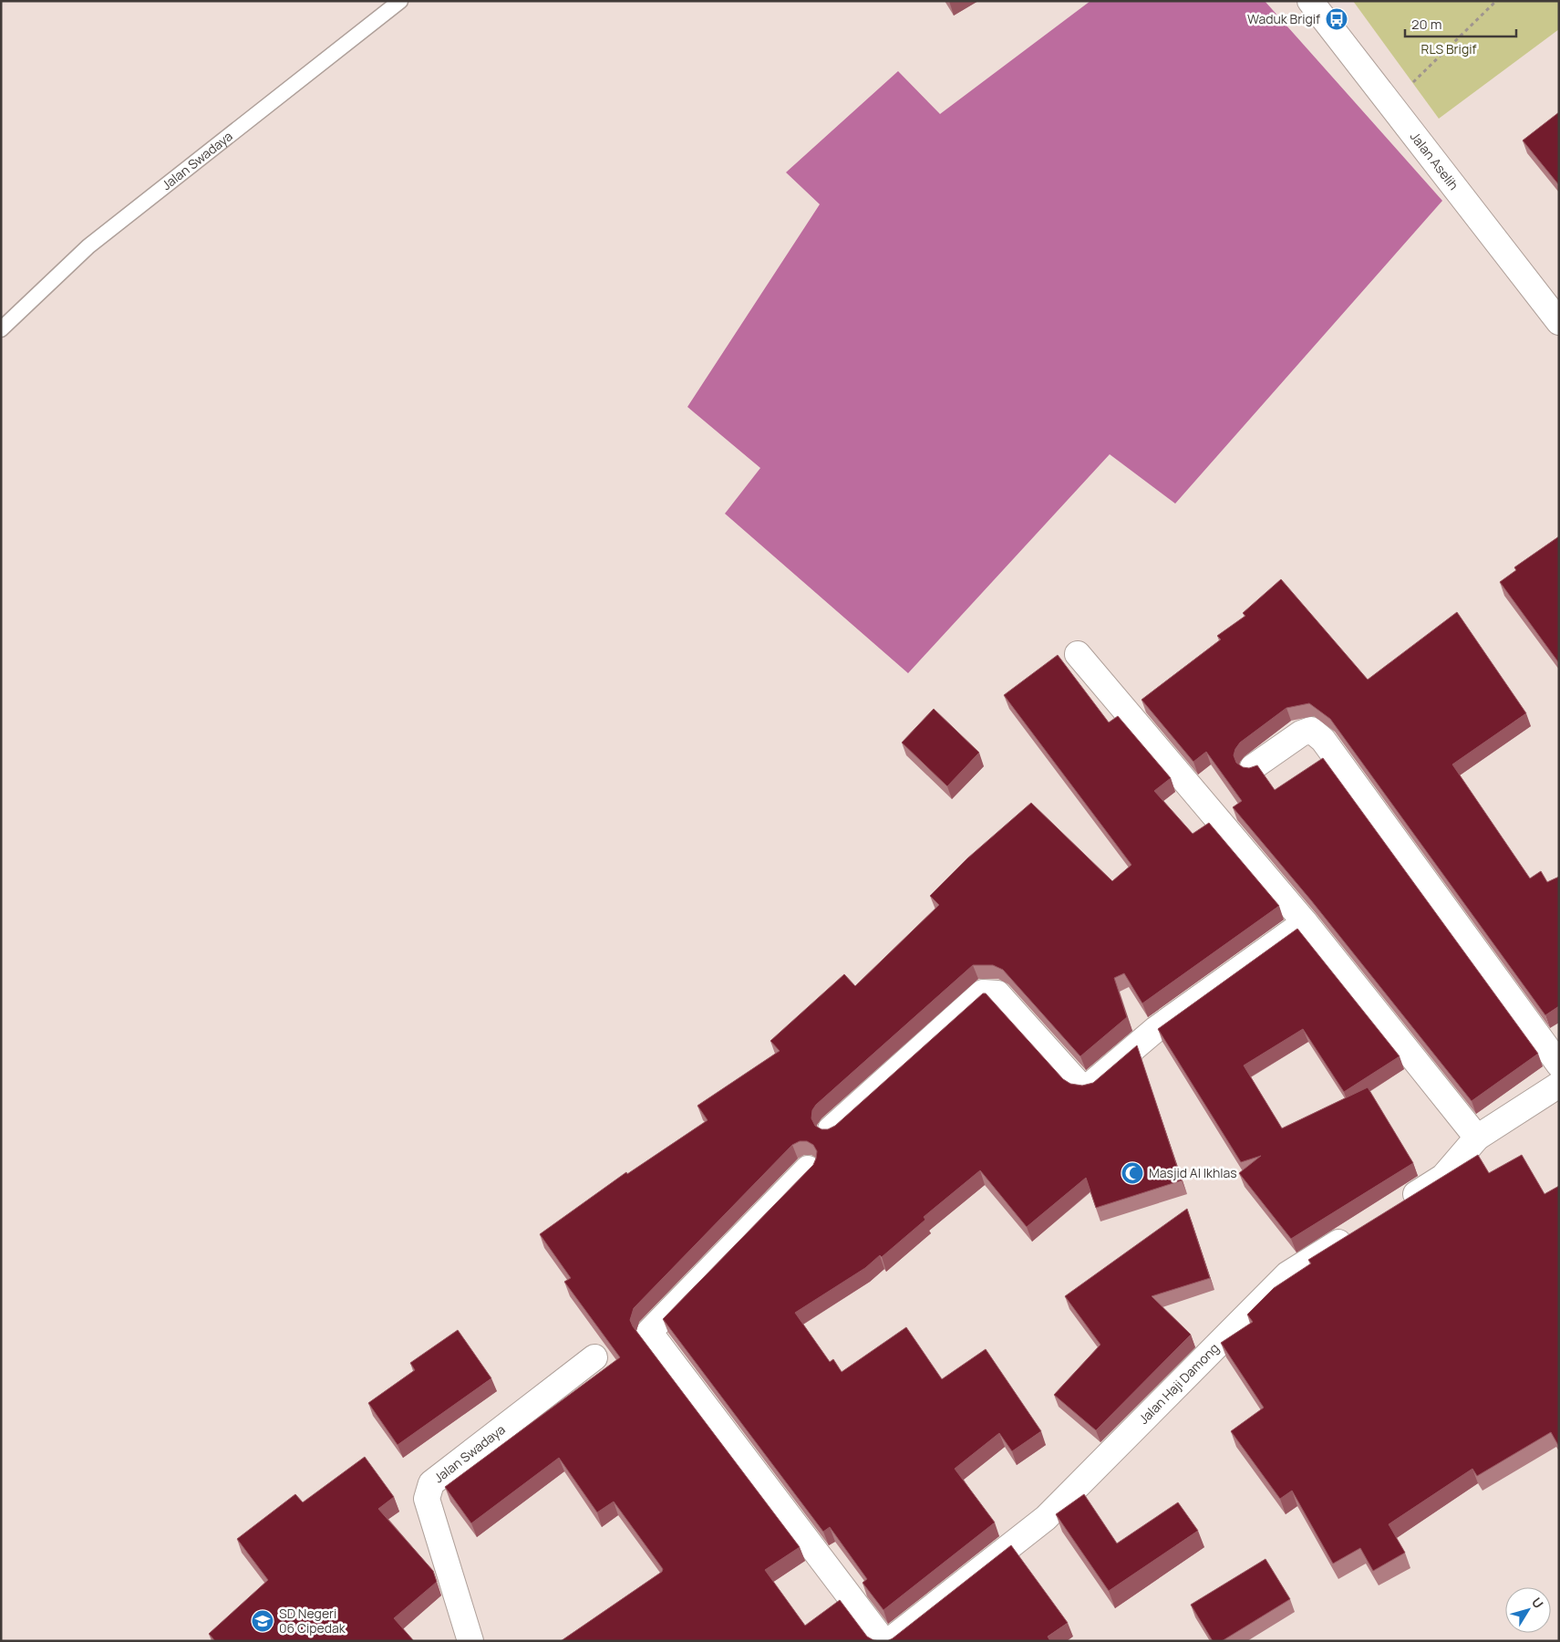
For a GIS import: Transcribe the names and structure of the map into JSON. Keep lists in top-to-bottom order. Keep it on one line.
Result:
{"streets":{"street":["Jalan Swadaya","Jalan Aselih","Jalan Haji Damong"]},"parks":["RLS Brigif"],"places":{"bus stop":["Waduk Brigif"],"mosque":["Masjid Al Ikhlas"],"school or university":["SD Negeri 06 Cipedak"]},"scale_bar":"20 m","north":"top right"}
